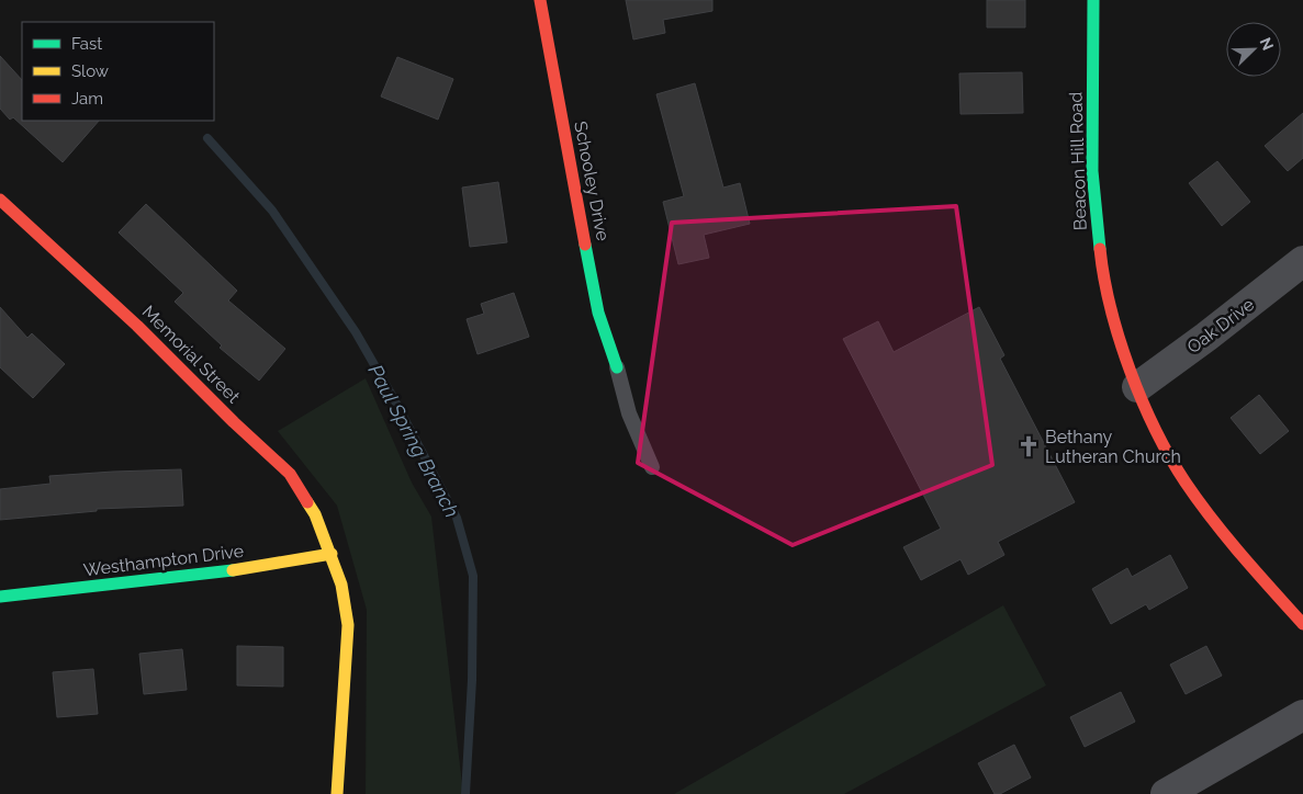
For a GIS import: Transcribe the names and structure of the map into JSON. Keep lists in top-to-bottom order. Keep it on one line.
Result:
{"streets":{"street":["Beacon Hill Road","Schooley Drive","Oak Drive","Memorial Street","Westhampton Drive"]},"crossings":[["Beacon Hill Road","Oak Drive"],["Memorial Street","Westhampton Drive"]],"water":["Paul Spring Branch"],"places":{"church":["Bethany Lutheran Church"]},"legend":["Fast","Slow","Jam"],"north":"top right"}
